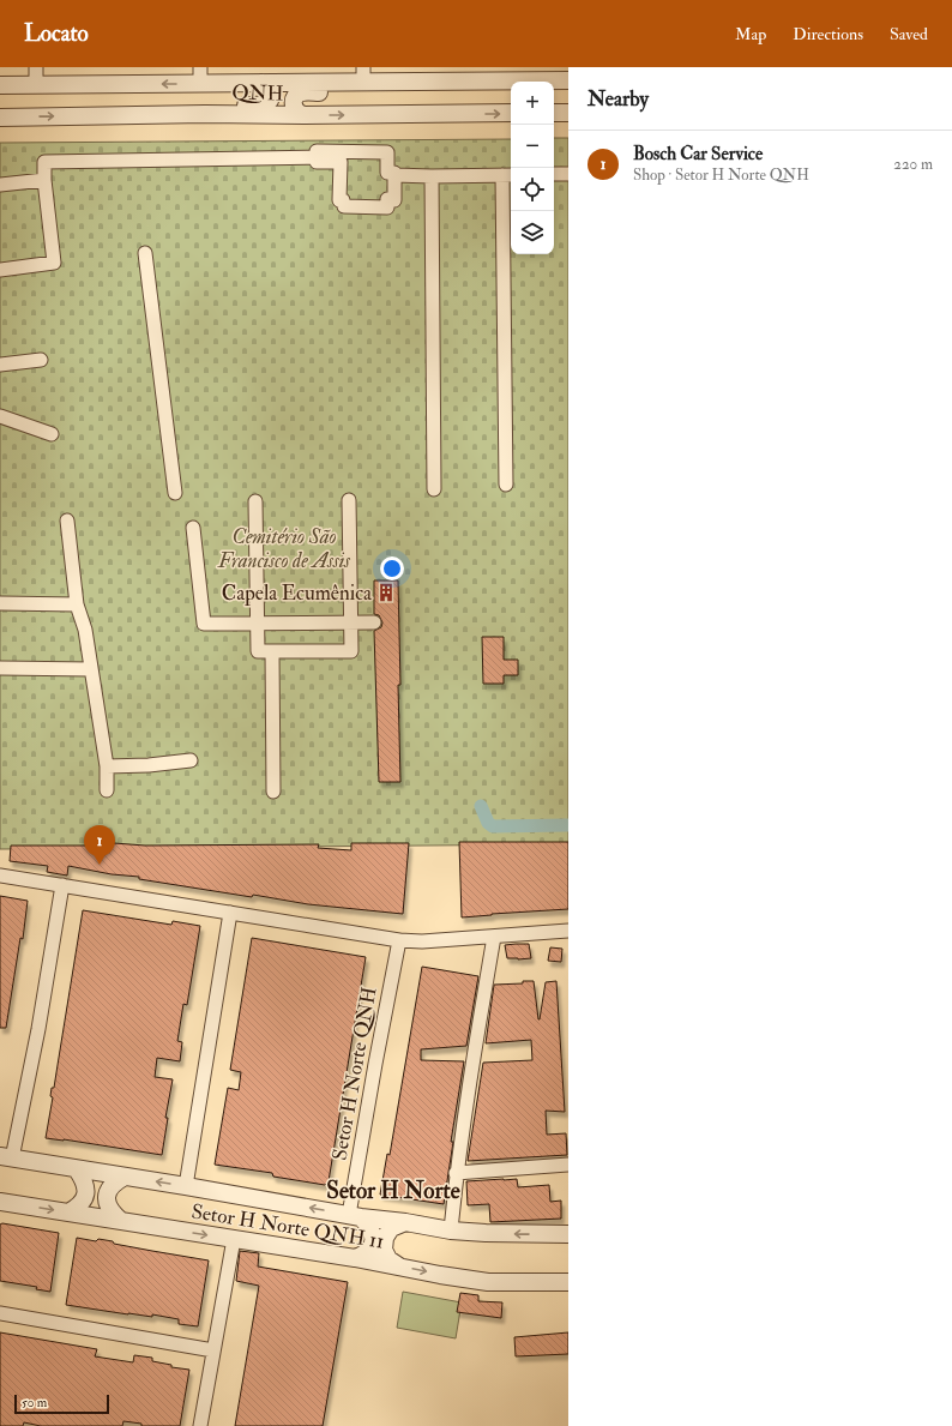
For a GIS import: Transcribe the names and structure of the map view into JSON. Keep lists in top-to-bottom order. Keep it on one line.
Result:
{"streets":{"street":["QNH","Setor H Norte QNH","Setor H Norte QNH 11"]},"crossings":[["Setor H Norte QNH","Setor H Norte QNH 11"]],"districts":["Setor H Norte"],"parks":["Cemitério São Francisco de Assis"],"places":{"building":["Capela Ecumênica"]},"scale_bar":"50 m","page":{"header":"Locato","nav":["Map","Directions","Saved"],"heading":"Nearby","map_buttons":["+","−"],"list":[{"mark":"1","name":"Bosch Car Service","note":"Shop · Setor H Norte QNH","value":"220 m"}],"pins":"1","scale":"50 m"}}
